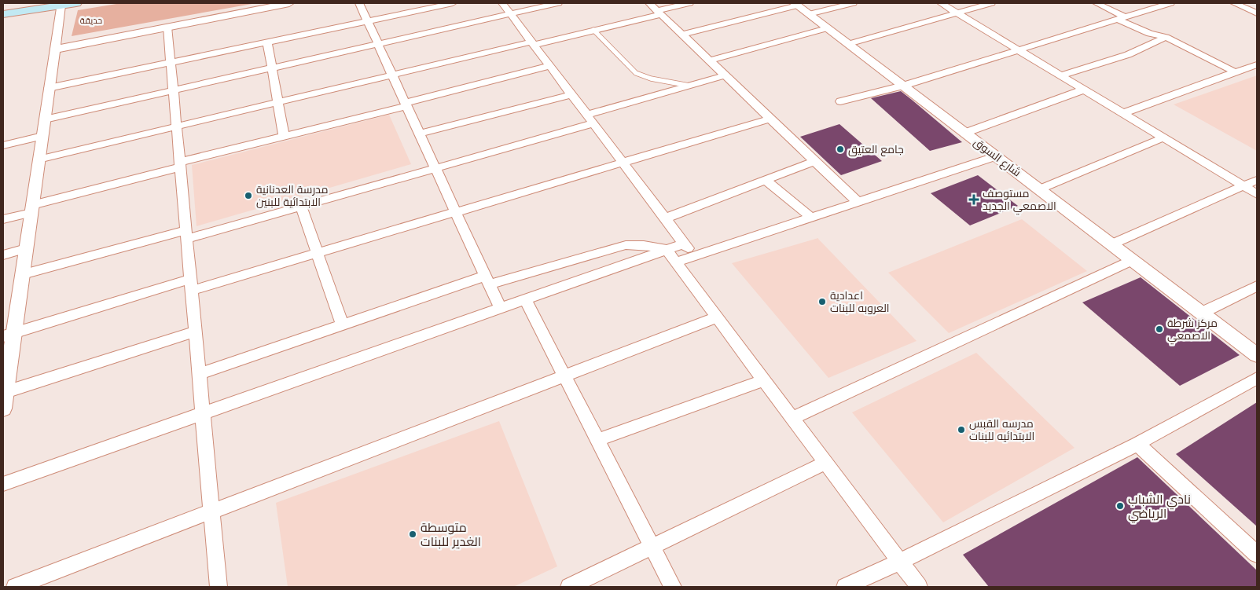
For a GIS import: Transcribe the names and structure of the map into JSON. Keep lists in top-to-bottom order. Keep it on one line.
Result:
{"streets":{"street":["شارع السوق"]},"parks":["حديقة"],"places":{"other":["جامع العتيق","مدرسة العدنانية الابتدائية للبنين","اعدادية العروبه للبنات","مركز شرطة الاصمعي","مدرسه القبس الابتدائيه للبنات","نادي الشباب الرياضي","متوسطة الغدير للبنات"],"health":["مستوصف الاصمعي الجديد"]}}
